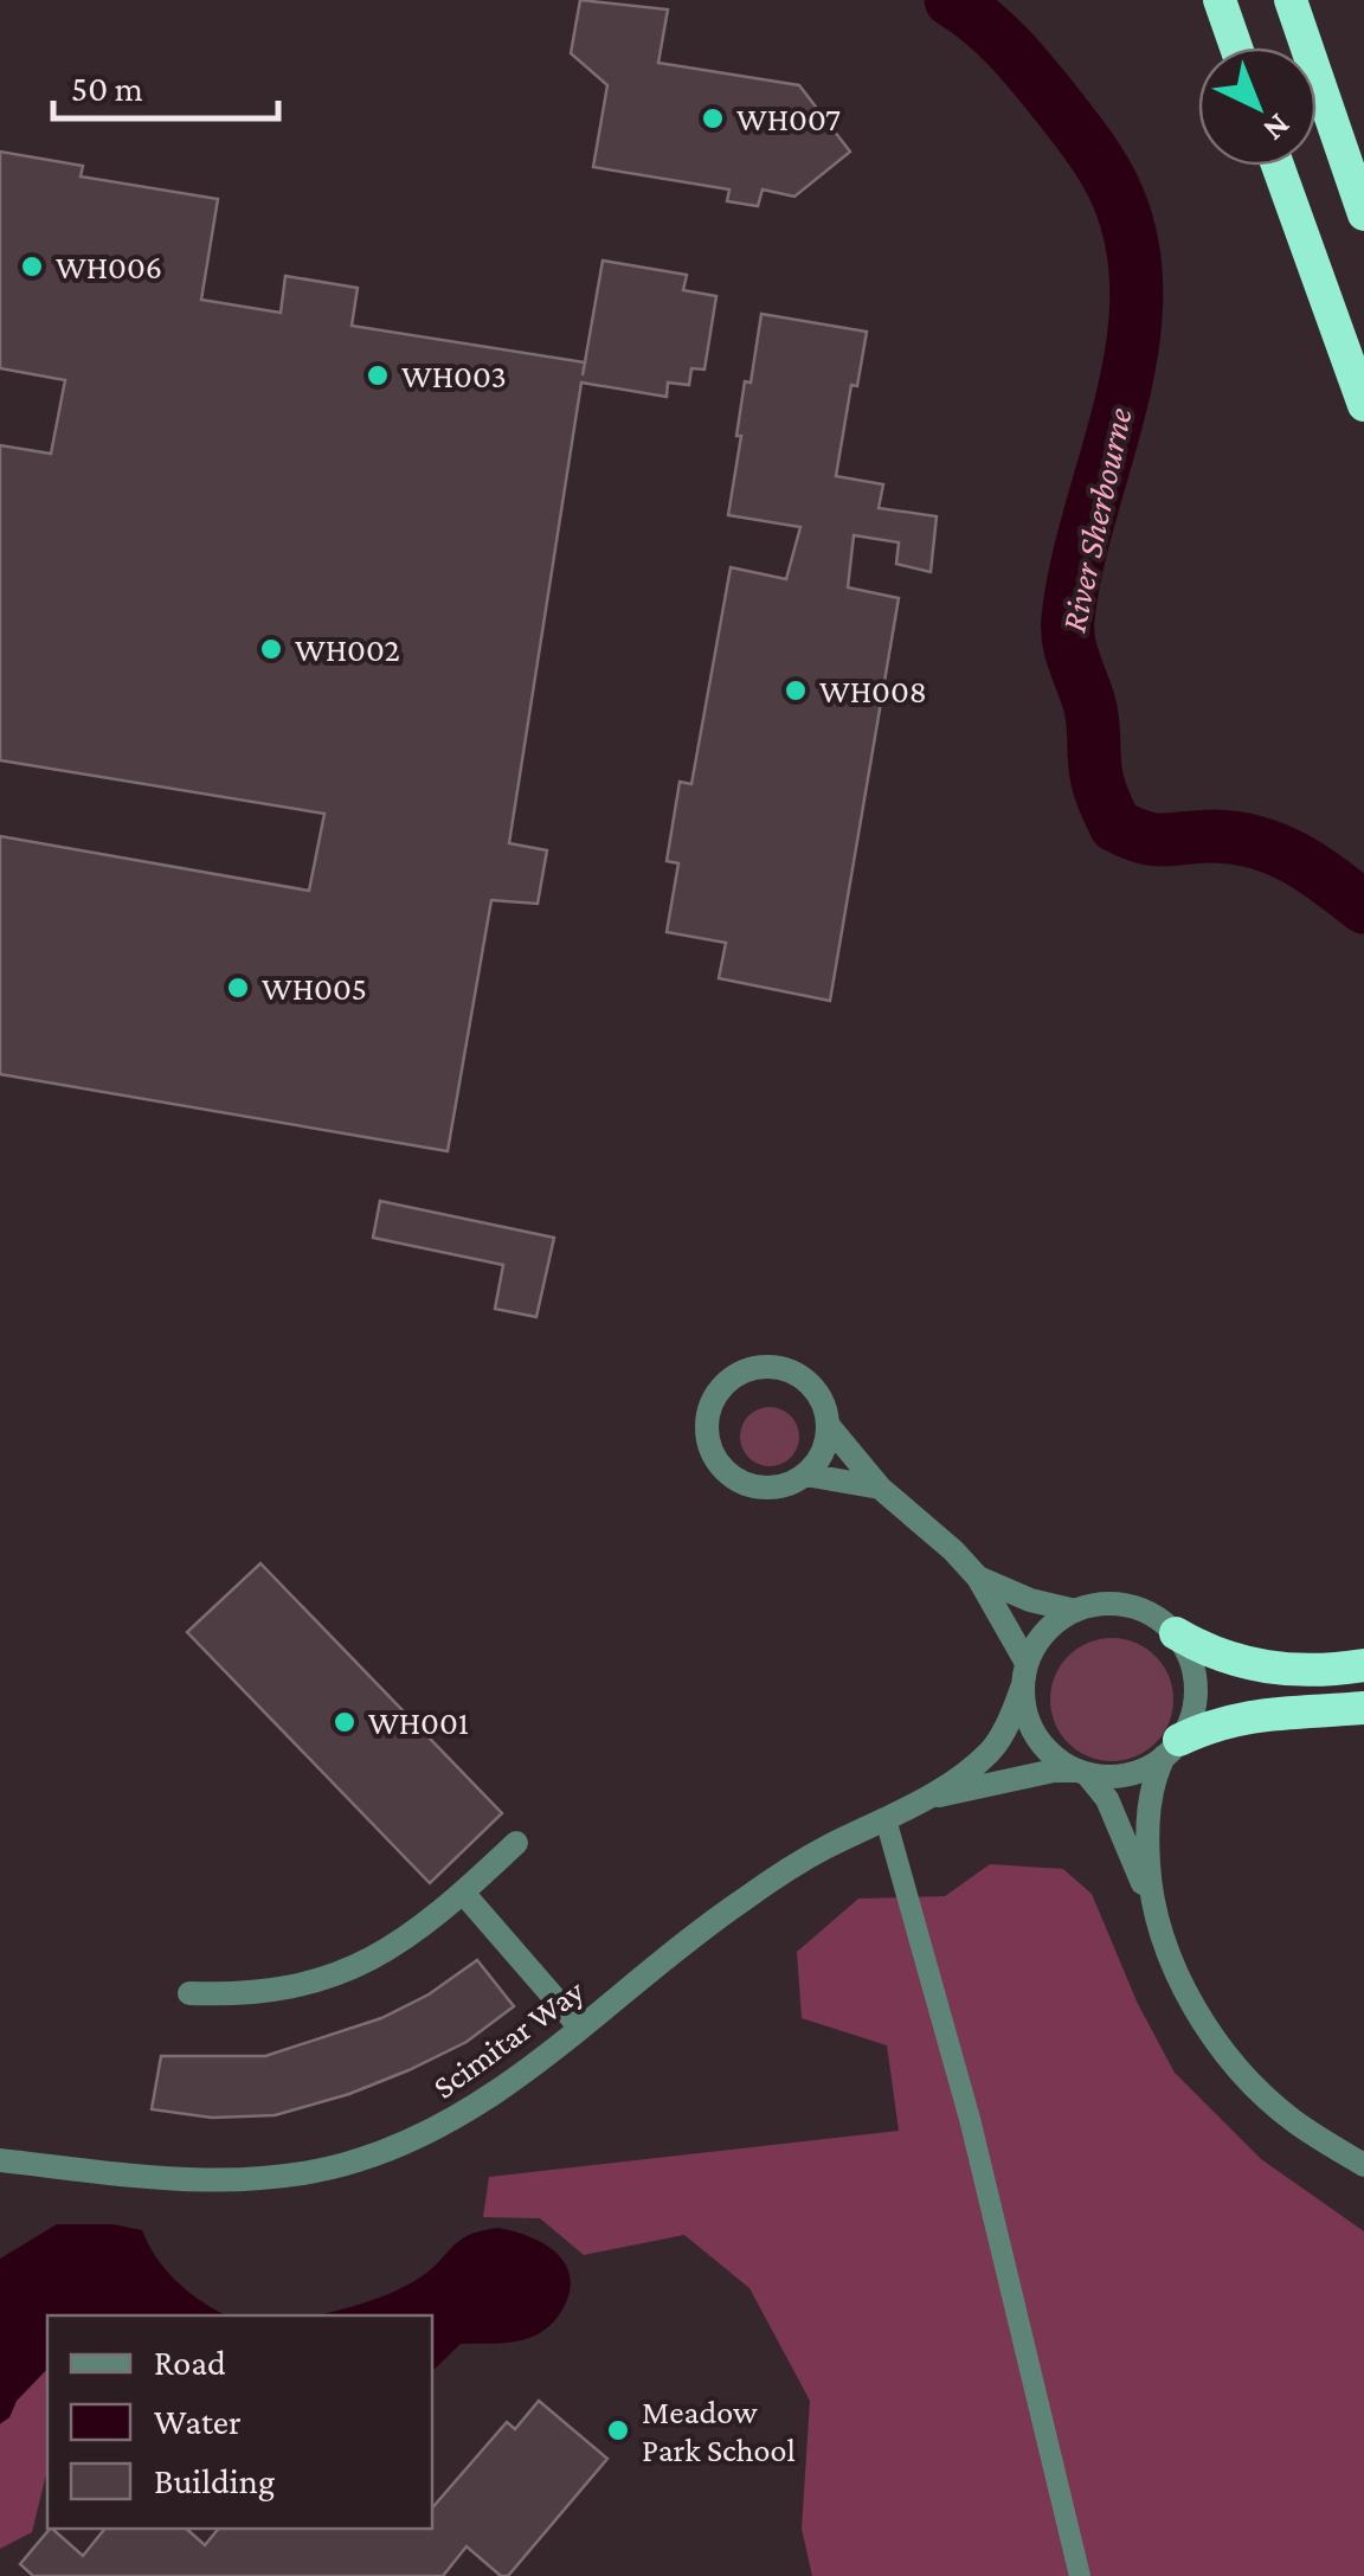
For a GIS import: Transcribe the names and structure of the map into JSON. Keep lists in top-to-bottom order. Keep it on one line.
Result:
{"streets":{"street":["Scimitar Way"]},"water":["River Sherbourne"],"places":["WH007","WH006","WH003","WH002","WH008","WH005","WH001","Meadow Park School"],"legend":["Road","Water","Building"],"scale_bar":"50 m","north":"bottom right"}
